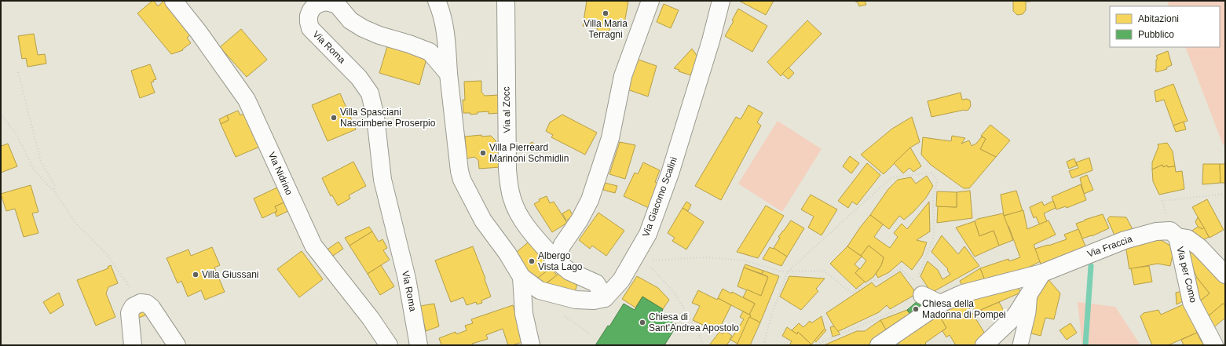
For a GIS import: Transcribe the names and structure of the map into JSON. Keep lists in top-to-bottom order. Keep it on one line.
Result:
{"streets":{"street":["Via Roma","Via al Zocc","Via Nidrino","Via Giacomo Scalini","Via Fraccia","Via per Como"]},"crossings":[["Via al Zocc","Via Giacomo Scalini"],["Via Fraccia","Via per Como"]],"places":["Villa Maria Terragni","Villa Spasciani Nascimbene Proserpio","Villa Pierreard Marinoni Schmidlin","Albergo Vista Lago","Villa Giussani","Chiesa della Madonna di Pompei","Chiesa di Sant'Andrea Apostolo"],"legend":["Abitazioni","Pubblico"]}
